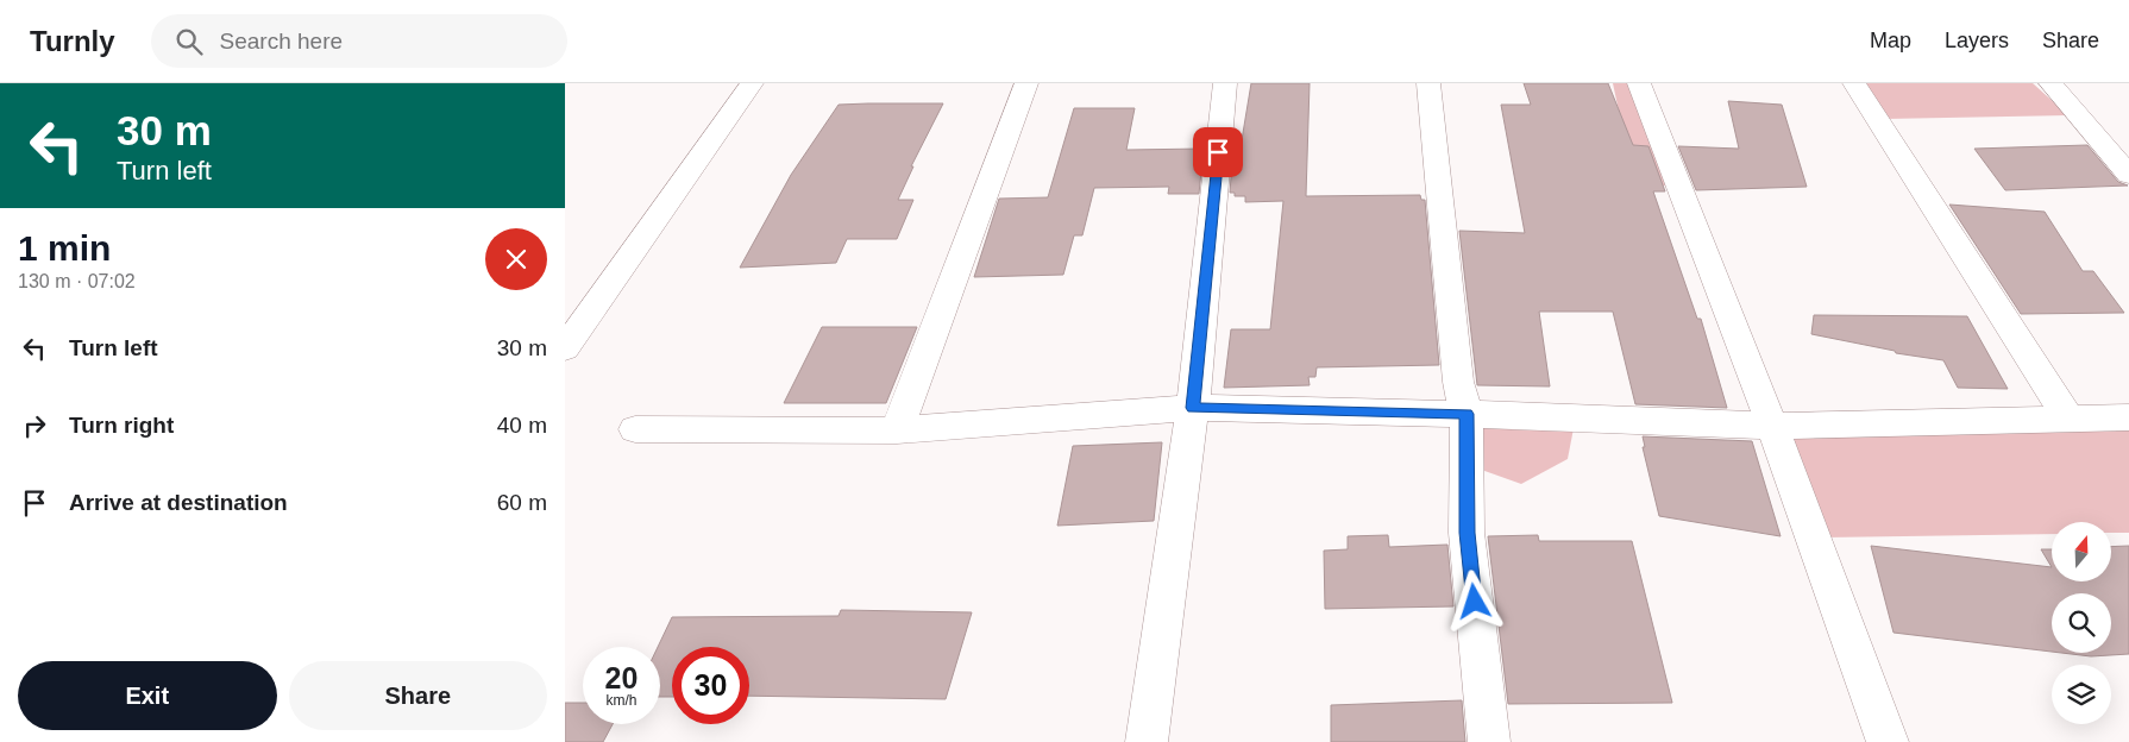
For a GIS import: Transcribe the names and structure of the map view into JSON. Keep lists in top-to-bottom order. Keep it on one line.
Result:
{"north":"top","page":{"header":"Turnly","search":"Search here","nav":["Map","Layers","Share"],"turn":["30 m","Turn left"],"heading":["1 min","130 m · 07:02"],"list":[{"name":"Turn left","value":"30 m"},{"name":"Turn right","value":"40 m"},{"name":"Arrive at destination","value":"60 m"}],"speed":"20 km/h","limit":"30","buttons":["Exit","Share"]}}
